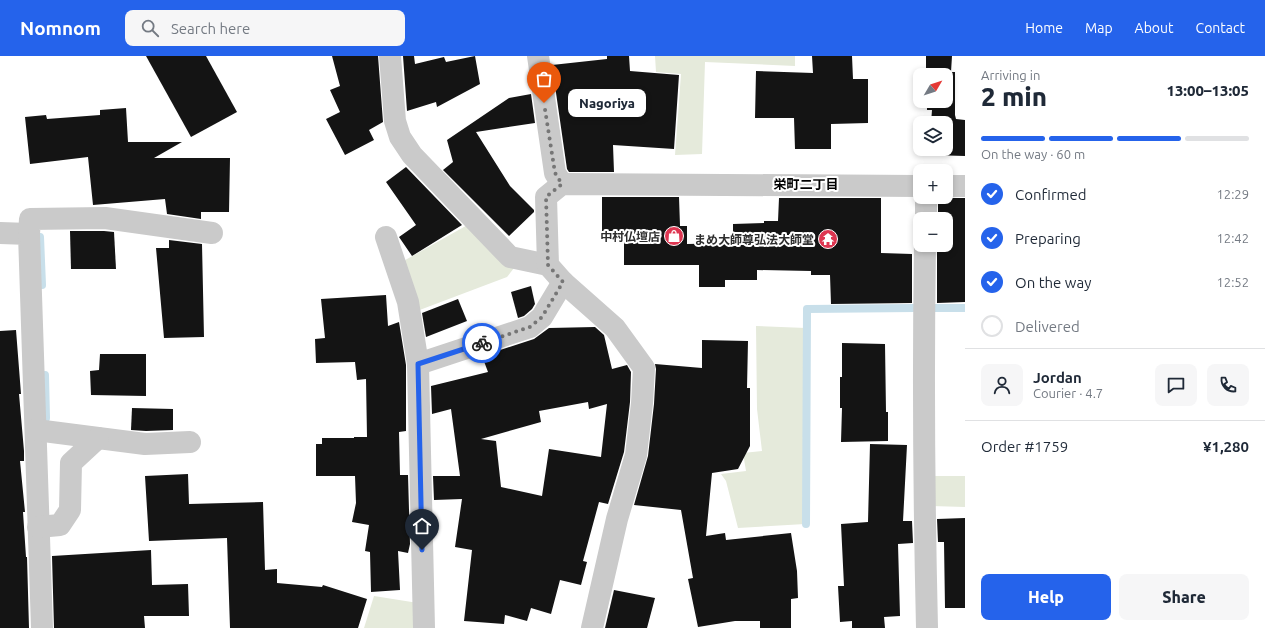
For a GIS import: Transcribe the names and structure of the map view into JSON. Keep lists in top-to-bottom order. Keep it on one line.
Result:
{"districts":["栄町二丁目"],"places":{"other":["Nagoriya"],"shop":["中村仏壇店"],"temple":["まめ大師尊弘法大師堂"]},"north":"top right","page":{"header":"Nomnom","search":"Search here","nav":["Home","Map","About","Contact"],"heading":["2 min","Arriving in","13:00–13:05"],"panel":["Jordan","Courier · 4.7","Order #1759","¥1,280"],"map_buttons":["+","−"],"bubble":"Nagoriya","bar":"On the way · 60 m","list":[["Confirmed","12:29"],["Preparing","12:42"],["On the way","12:52"],"Delivered"],"buttons":["Help","Share"]}}
